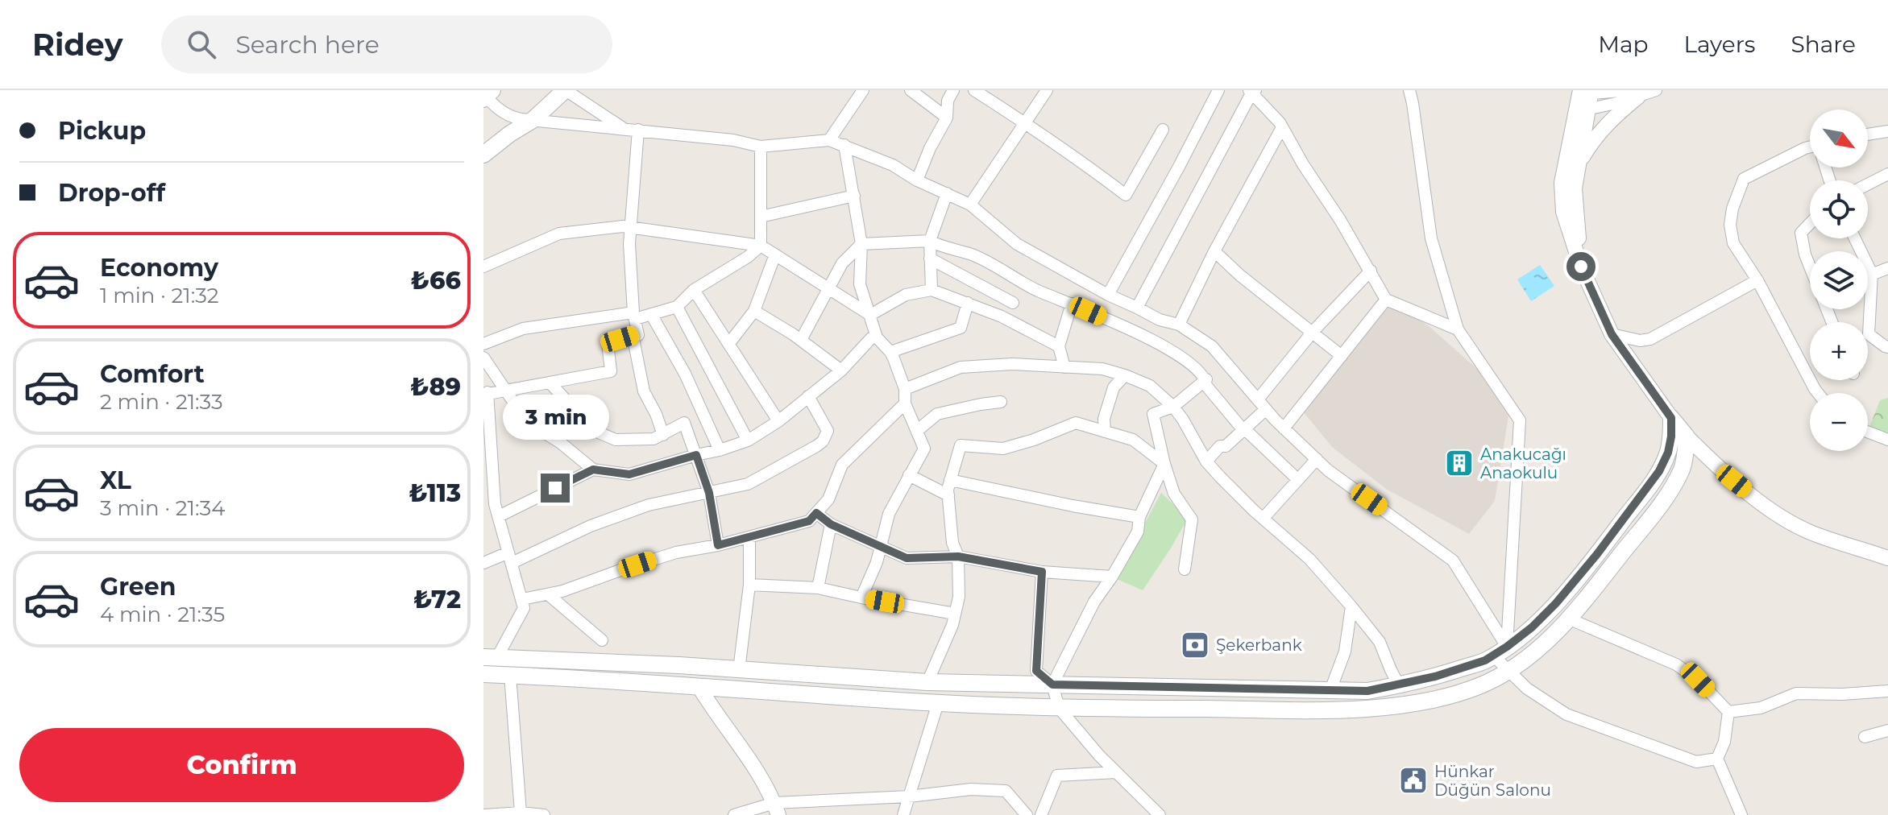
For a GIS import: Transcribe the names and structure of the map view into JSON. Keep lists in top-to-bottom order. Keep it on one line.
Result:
{"places":{"building":["Anakucağı Anaokulu"],"bank":["Şekerbank"],"public building":["Hünkar Düğün Salonu"]},"north":"bottom right","page":{"header":"Ridey","search":"Search here","nav":["Map","Layers","Share"],"banner":["Pickup","Drop-off"],"map_buttons":["+","−"],"list":[{"name":"Economy","note":"1 min · 21:32","value":"₺66"},{"name":"Comfort","note":"2 min · 21:33","value":"₺89"},{"name":"XL","note":"3 min · 21:34","value":"₺113"},{"name":"Green","note":"4 min · 21:35","value":"₺72"}],"bubble":"3 min","buttons":"Confirm"}}
